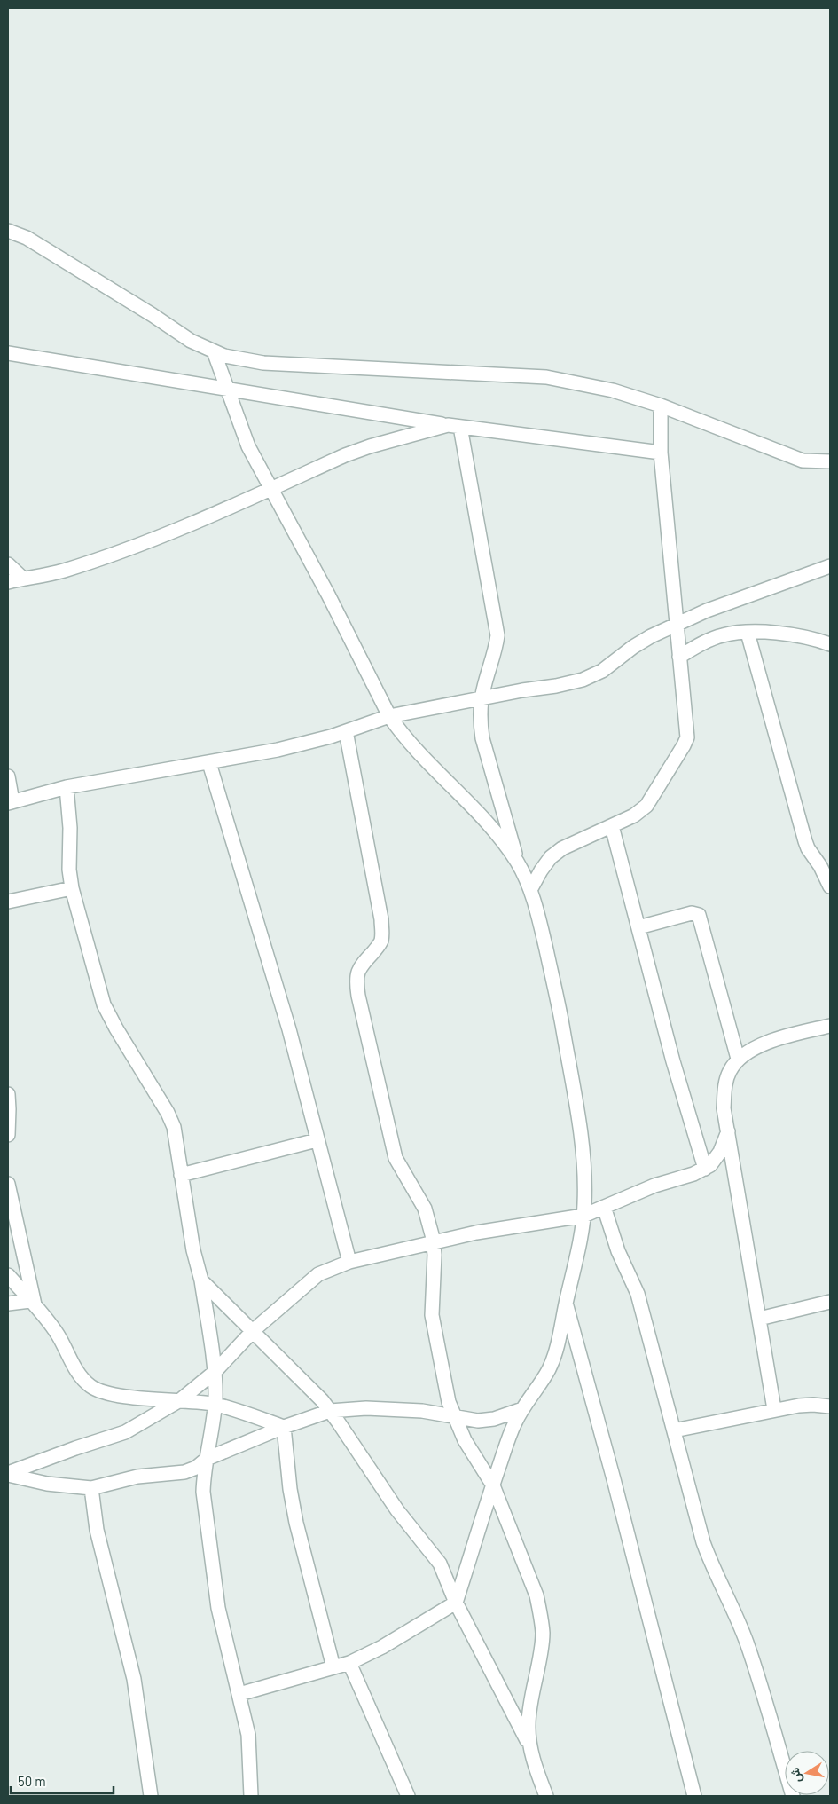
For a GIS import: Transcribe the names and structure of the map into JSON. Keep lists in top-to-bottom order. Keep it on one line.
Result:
{"scale_bar":"50 m","north":"left"}
